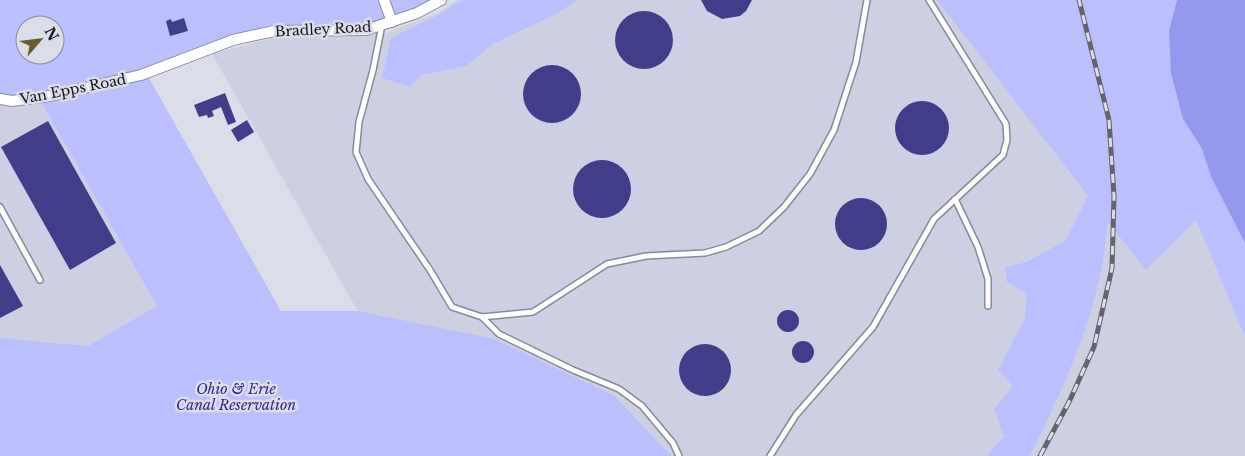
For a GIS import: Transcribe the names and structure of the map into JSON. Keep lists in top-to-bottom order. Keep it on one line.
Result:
{"streets":{"street":["Bradley Road","Van Epps Road"]},"crossings":[["Bradley Road","Van Epps Road"]],"parks":["Ohio & Erie Canal Reservation"],"north":"top right"}
